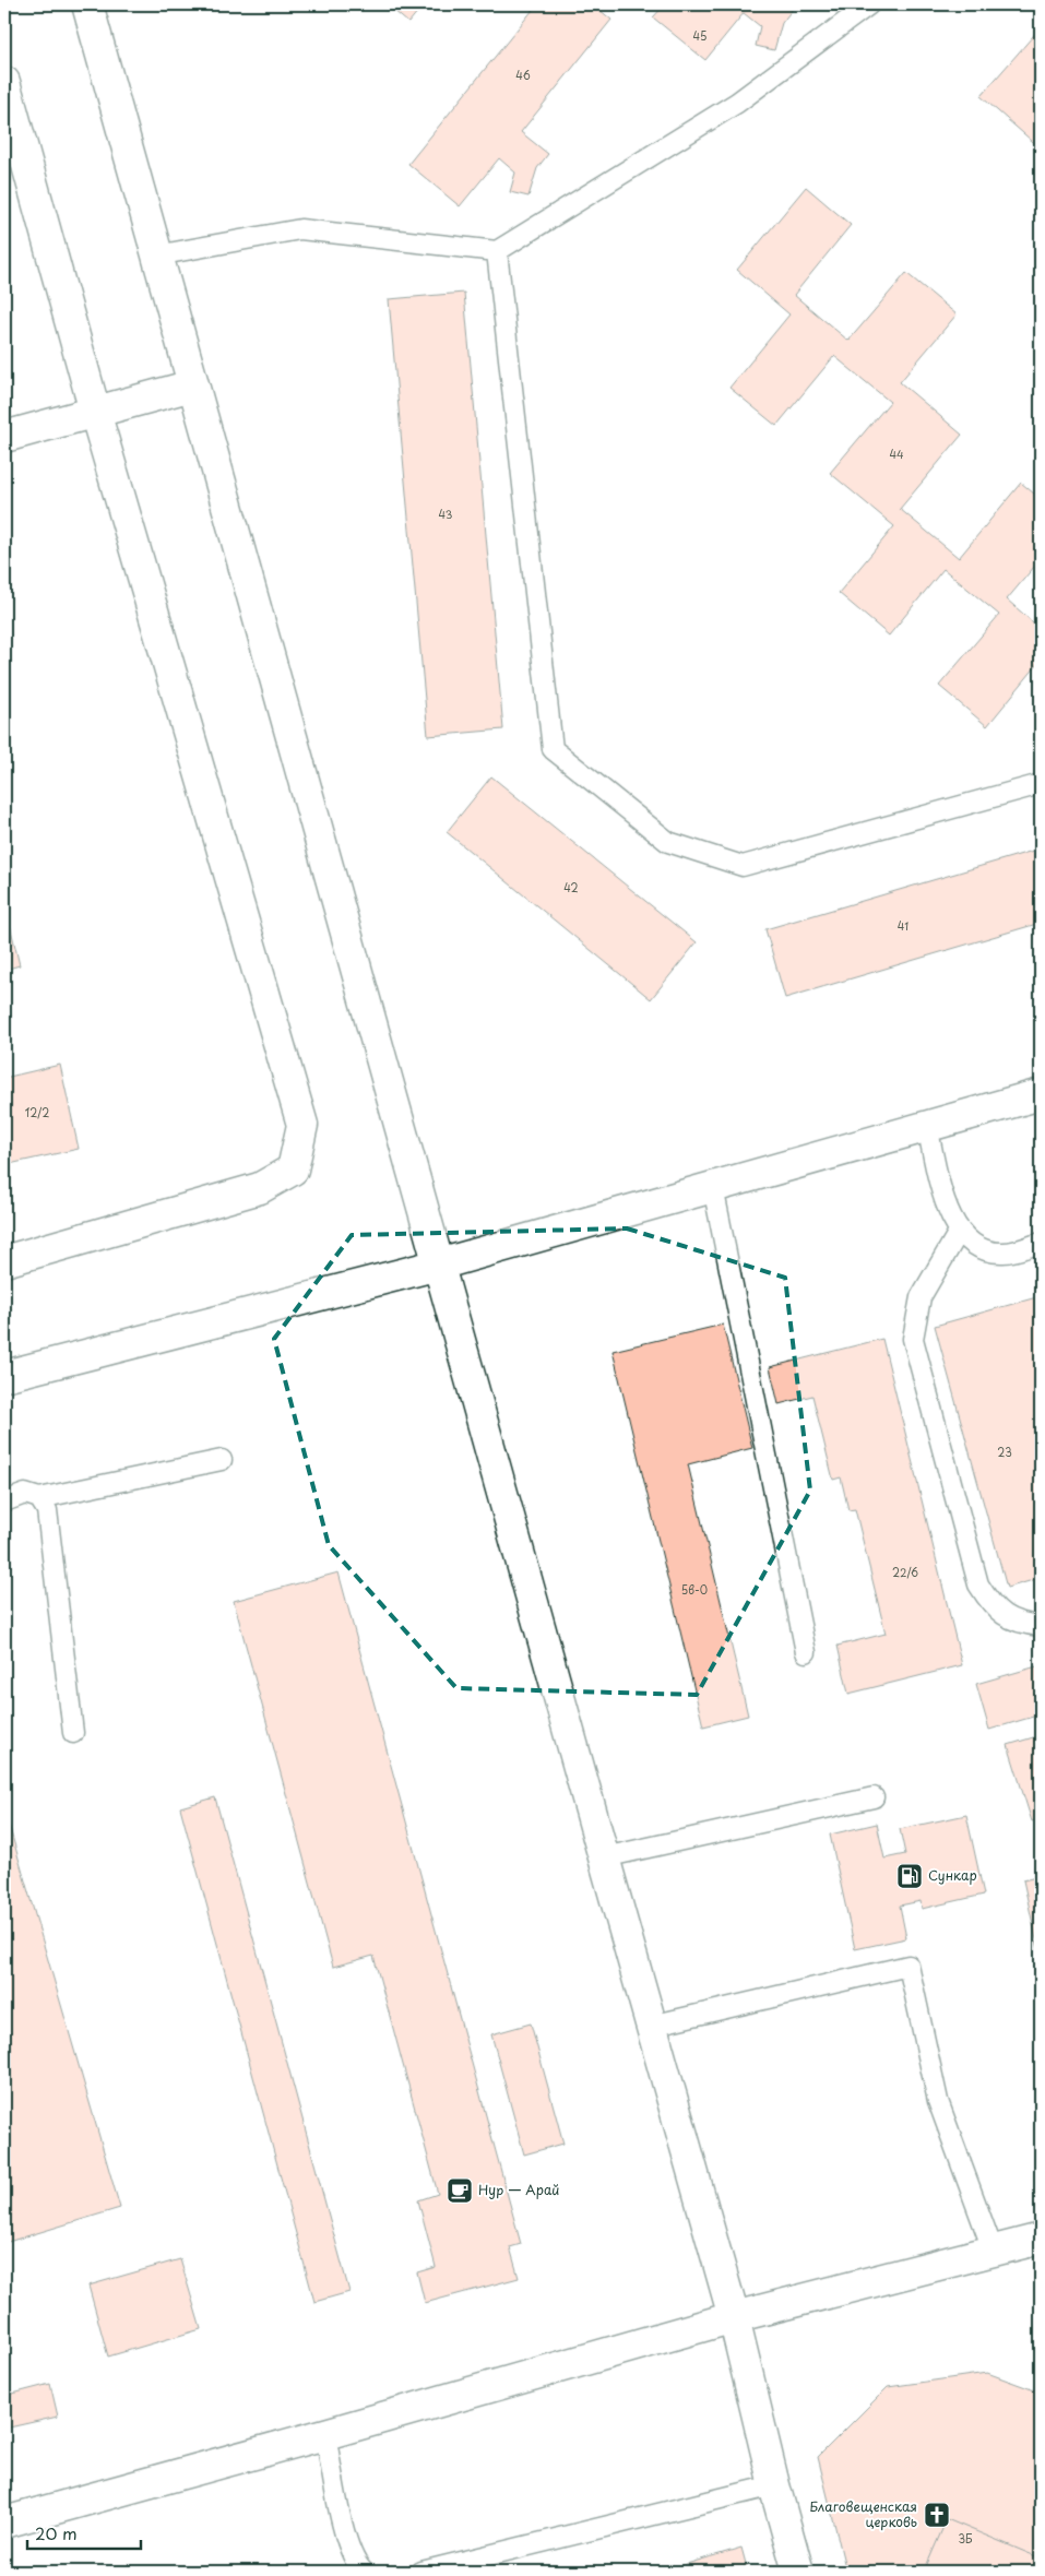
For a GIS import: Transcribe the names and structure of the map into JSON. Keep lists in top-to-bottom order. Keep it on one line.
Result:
{"places":{"fuel station":["Сункар"],"cafe":["Нур — Арай"],"church":["Благовещенская церковь"]},"house_numbers":["45","46","44","43","42","41","12/2","23","22/6","5в-0","3Б"],"scale_bar":"20 m"}
